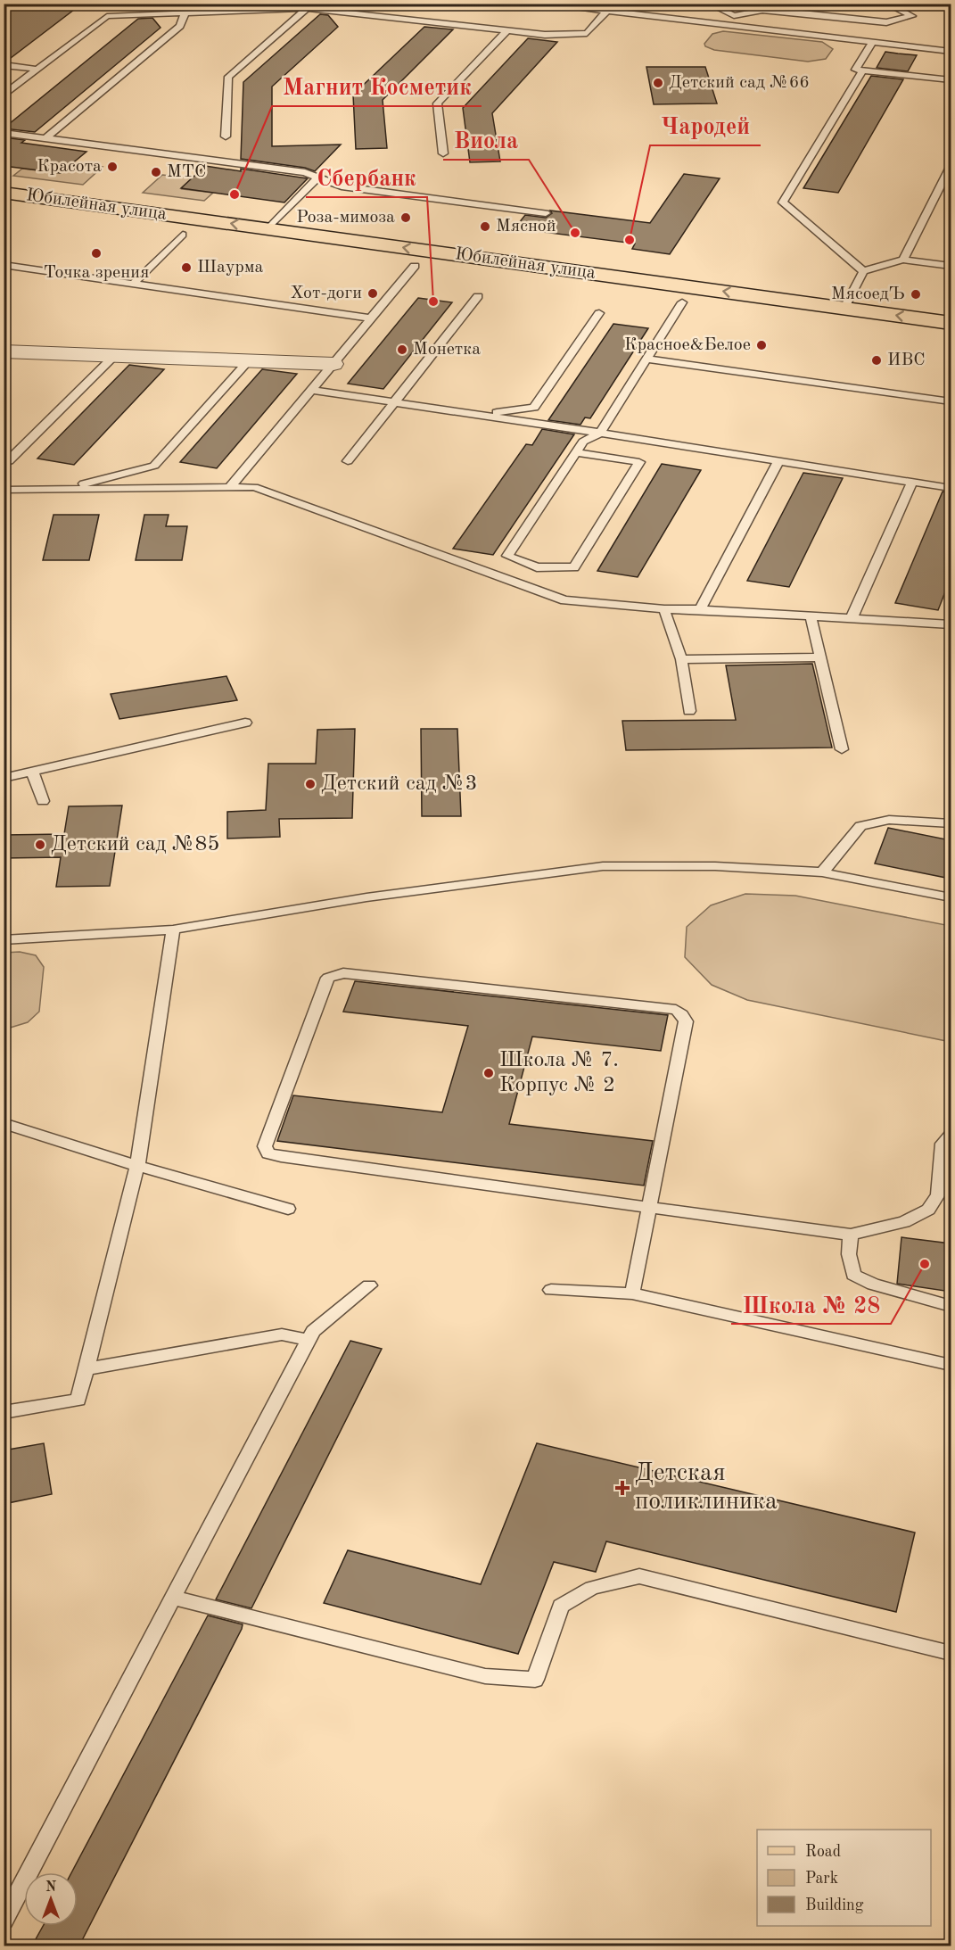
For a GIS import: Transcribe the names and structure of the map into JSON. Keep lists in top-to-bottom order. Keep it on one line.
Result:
{"streets":{"main road":["Юбилейная улица"]},"places":{"other":["Детский сад №66","Красота","МТС","Магнит Косметик","Роза-мимоза","Мясной","Виола","Чародей","Точка зрения","Шаурма","Хот-доги","МясоедЪ","Сбербанк","Красное&Белое","Монетка","ИВС","Детский сад №3","Детский сад №85","Школа № 7. Корпус № 2","Школа № 28"],"health":["Детская поликлиника"]},"legend":["Road","Park","Building"],"north":"top"}
